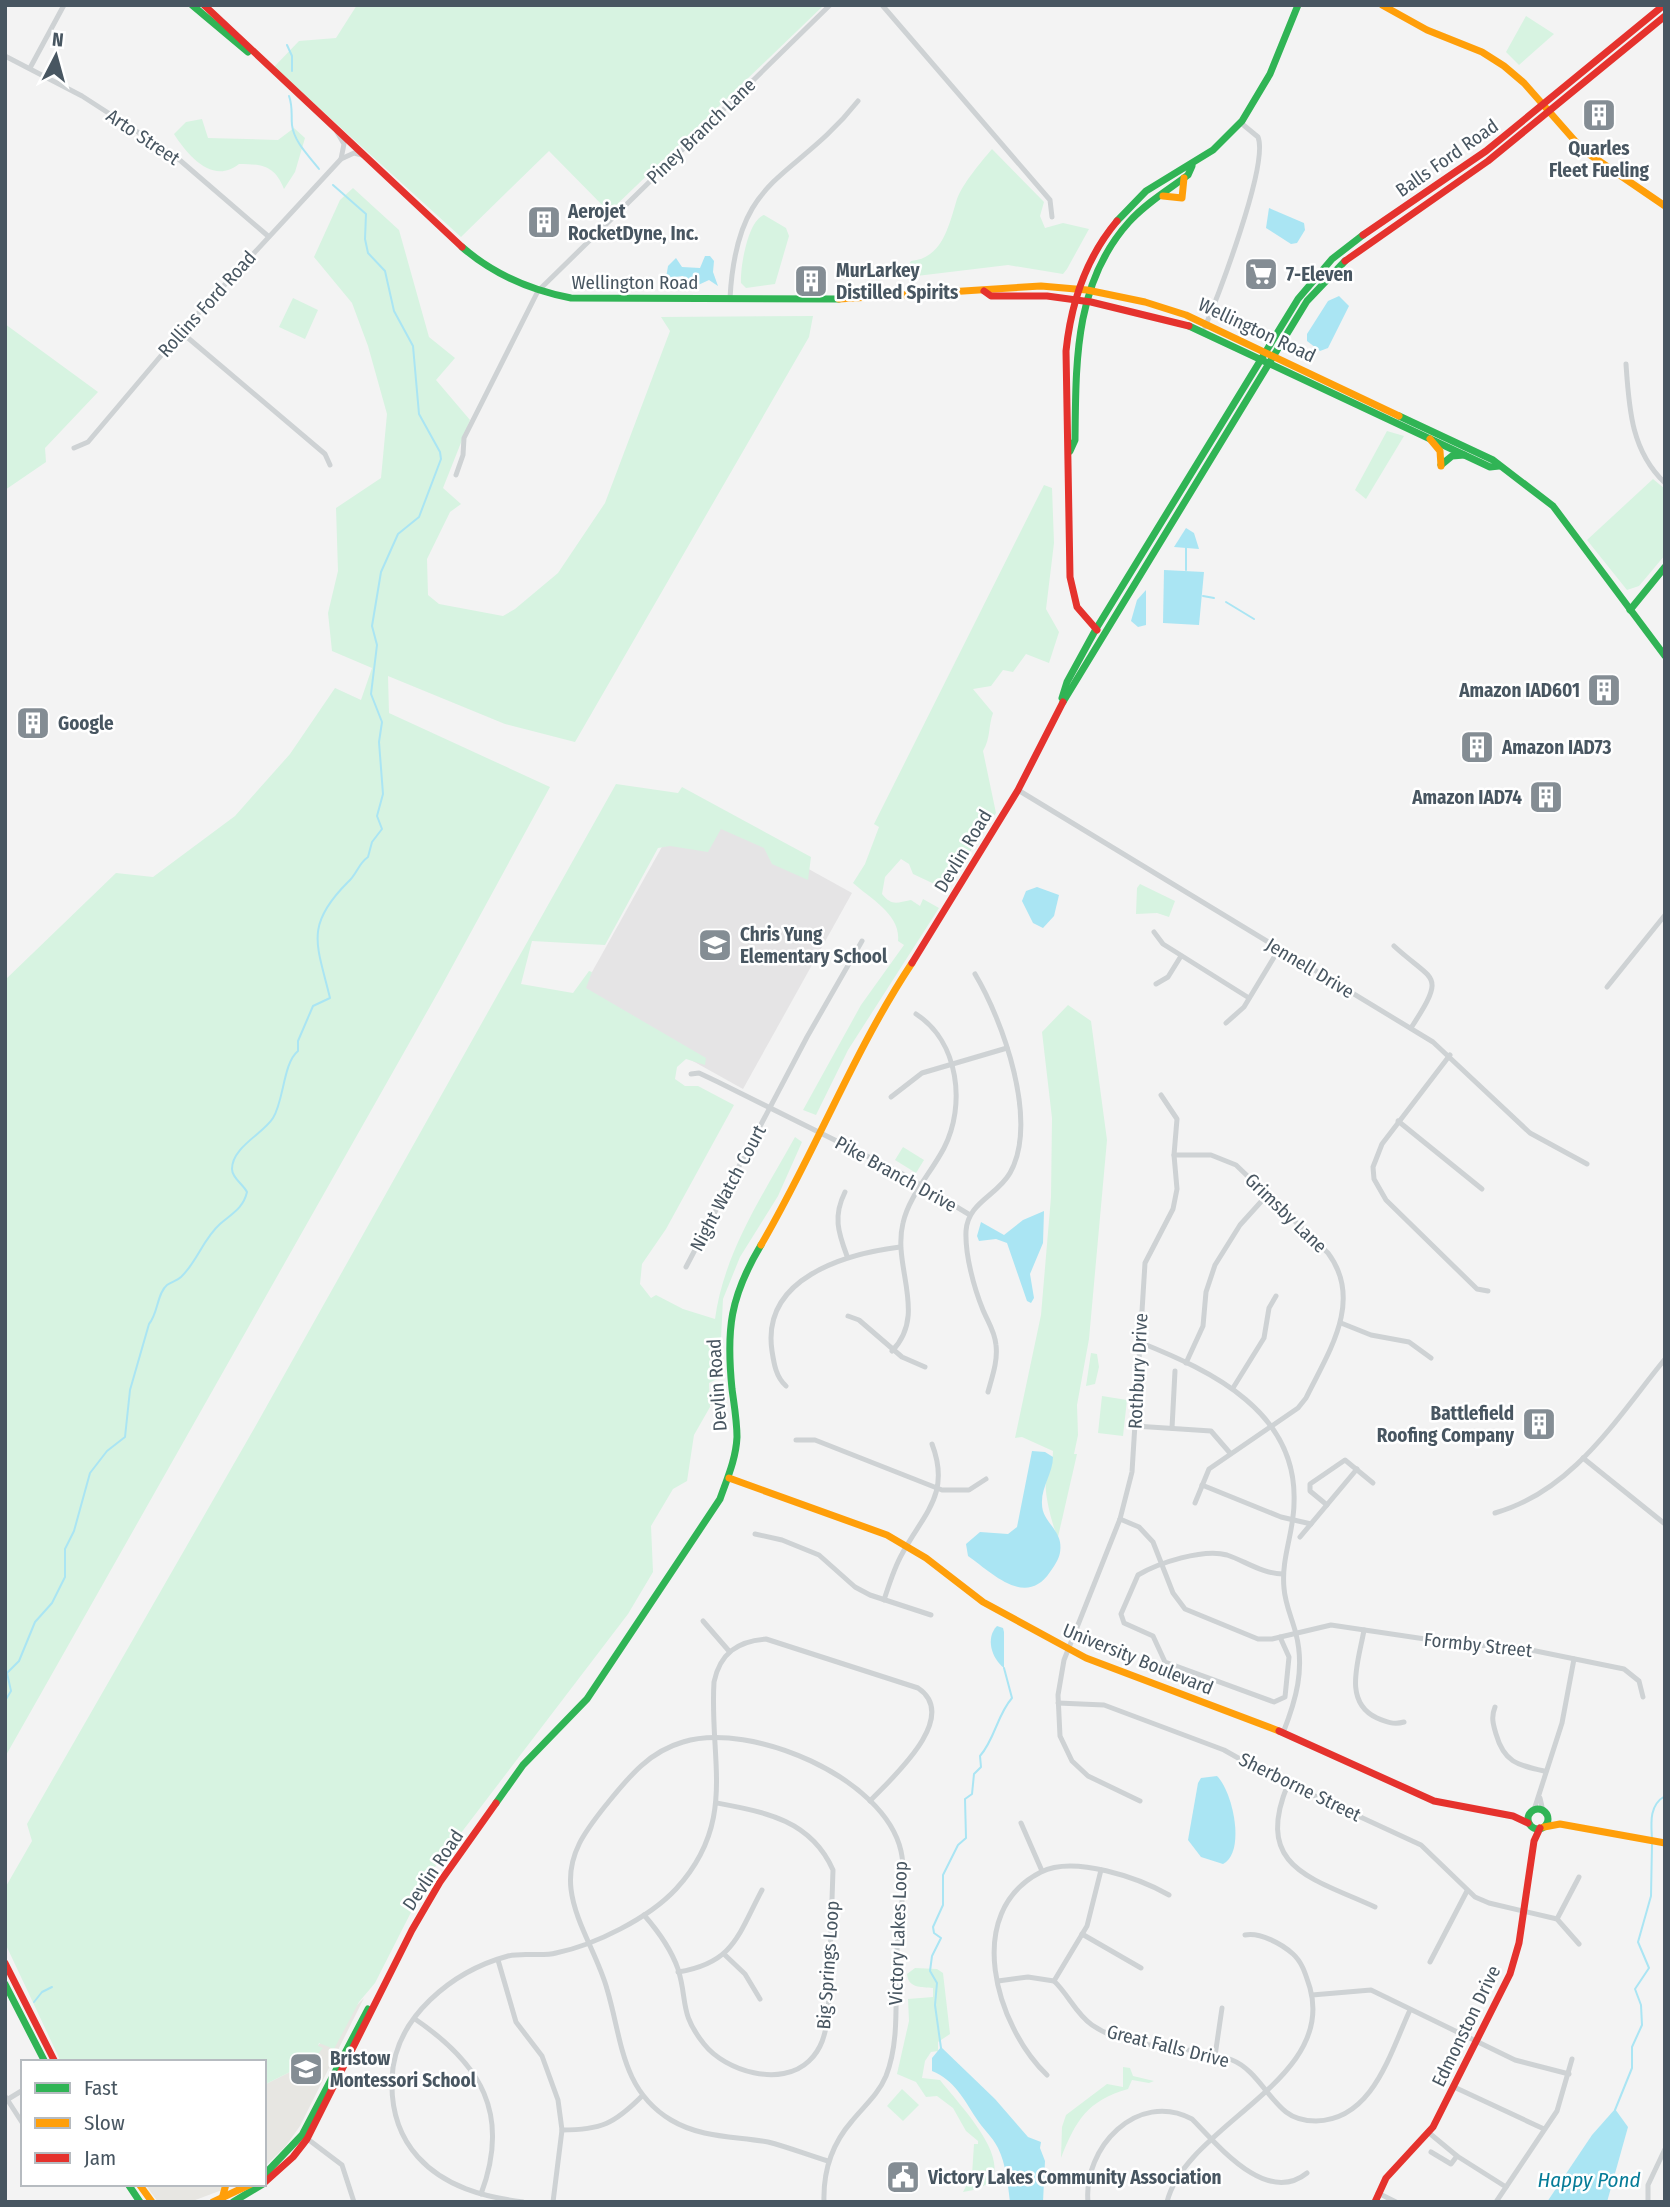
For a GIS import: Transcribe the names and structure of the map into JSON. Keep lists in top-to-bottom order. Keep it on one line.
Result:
{"streets":{"main road":["Balls Ford Road","Wellington Road","Devlin Road","University Boulevard","Edmonston Drive"],"street":["Piney Branch Lane","Arto Street","Rollins Ford Road","Jennell Drive","Pike Branch Drive","Night Watch Court","Grimsby Lane","Rothbury Drive","Formby Street","Sherborne Street","Victory Lakes Loop","Big Springs Loop","Great Falls Drive"]},"crossings":[["Piney Branch Lane","Wellington Road"],["Arto Street","Rollins Ford Road"],["Balls Ford Road","Wellington Road"],["Balls Ford Road","Devlin Road"],["Wellington Road","Devlin Road"],["Devlin Road","Jennell Drive"],["Devlin Road","Pike Branch Drive"],["Devlin Road","University Boulevard"],["Pike Branch Drive","Night Watch Court"],["Grimsby Lane","Rothbury Drive"],["Rothbury Drive","Formby Street"],["Rothbury Drive","University Boulevard"],["Rothbury Drive","Sherborne Street"],["University Boulevard","Edmonston Drive"],["Sherborne Street","Edmonston Drive"]],"water":["Happy Pond"],"places":{"building":["Quarles Fleet Fueling","Aerojet RocketDyne, Inc.","MurLarkey Distilled Spirits","Amazon IAD601","Google","Amazon IAD73","Amazon IAD74","Battlefield Roofing Company"],"supermarket":["7-Eleven"],"school or university":["Chris Yung Elementary School","Bristow Montessori School"],"public building":["Victory Lakes Community Association"]},"legend":["Fast","Slow","Jam"],"north":"top"}
